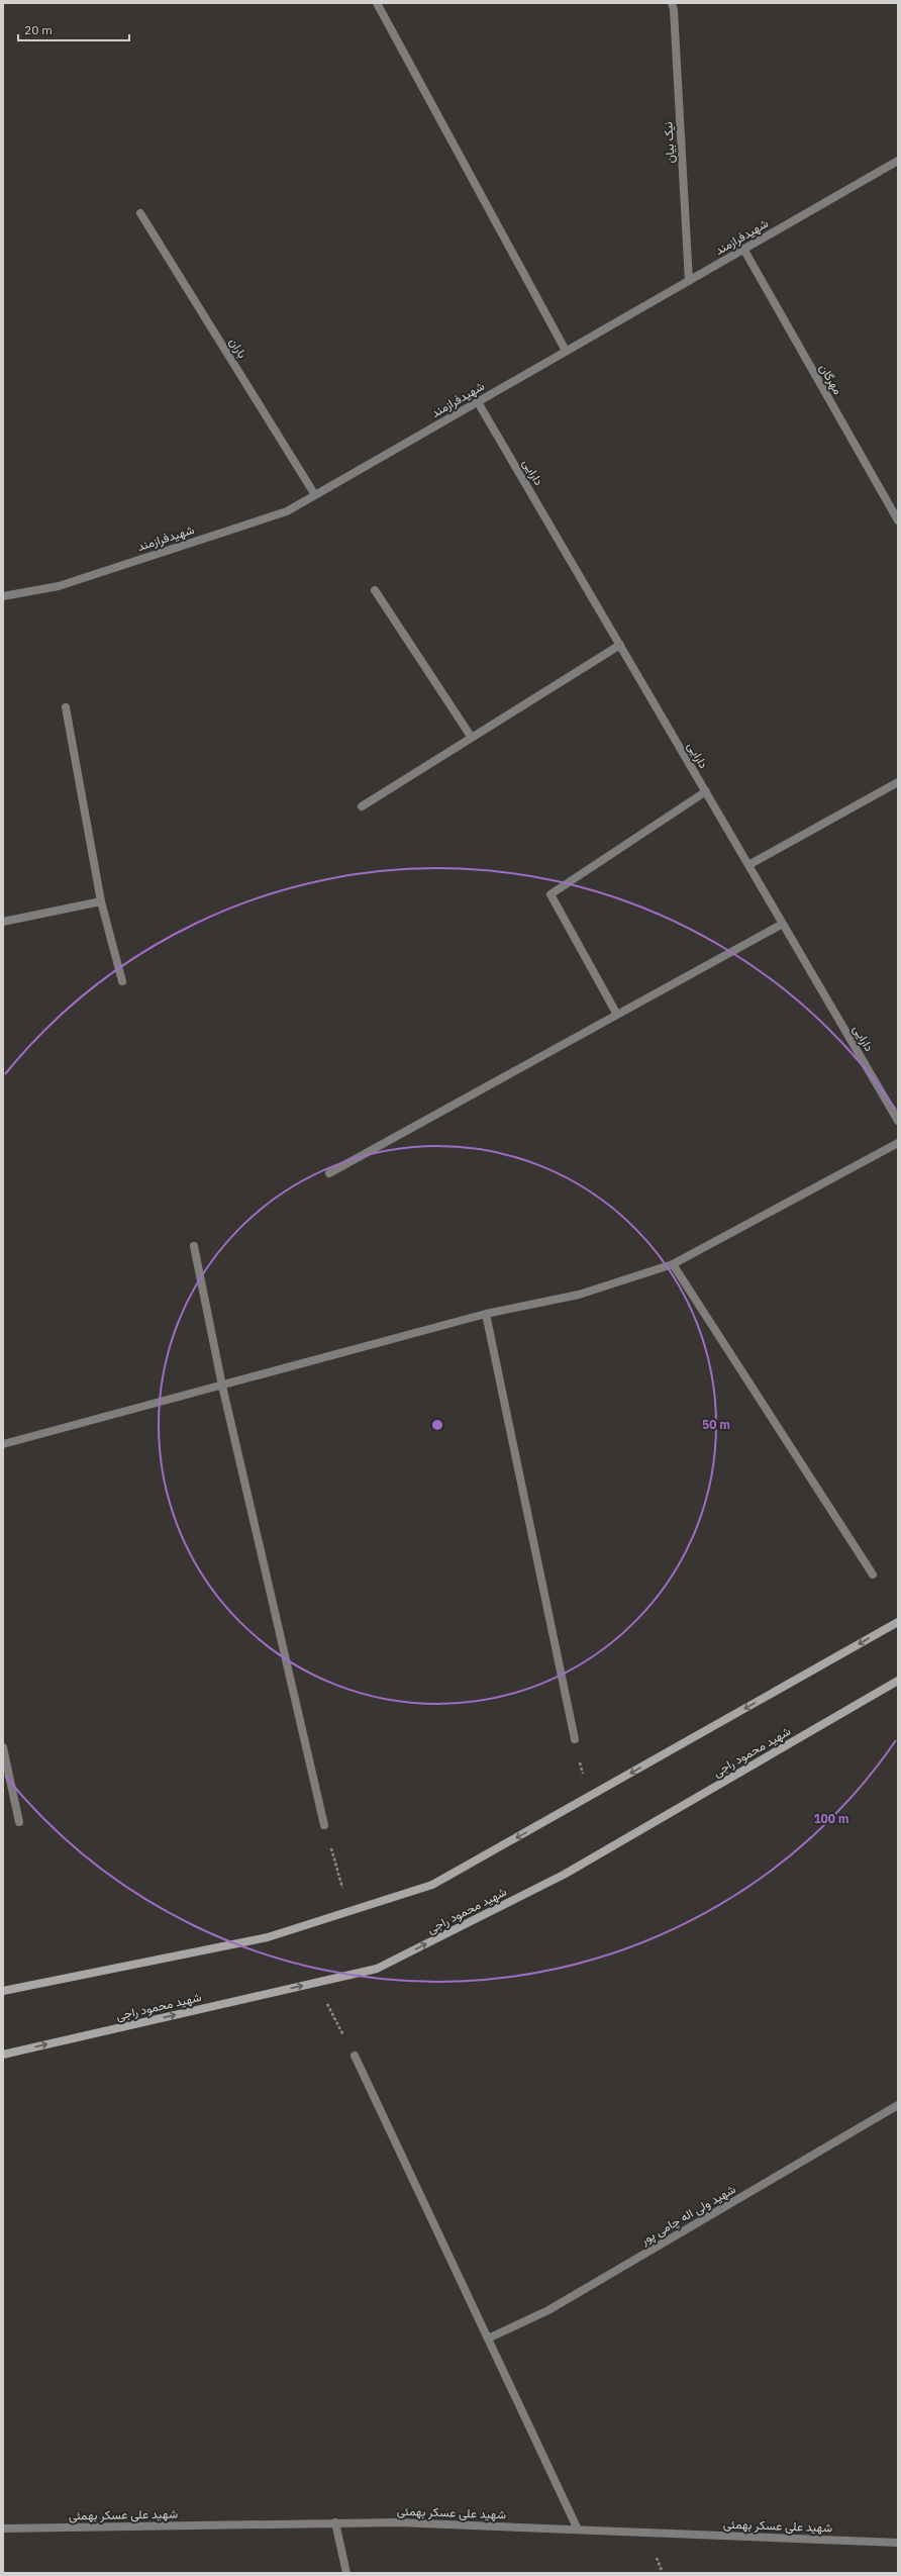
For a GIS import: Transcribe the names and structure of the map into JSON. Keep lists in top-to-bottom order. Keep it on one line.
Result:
{"streets":{"street":["نیک بیان","شهیدفرازمند","باران","مهرگان","دارایی","شهید محمود راجی","شهید ولی اله چامی پور","شهید علی عسکر بهمئی"]},"crossings":[["نیک بیان","شهیدفرازمند"],["شهیدفرازمند","باران"],["شهیدفرازمند","مهرگان"],["شهیدفرازمند","دارایی"]],"scale_bar":"20 m","rings":["50 m","100 m"]}
